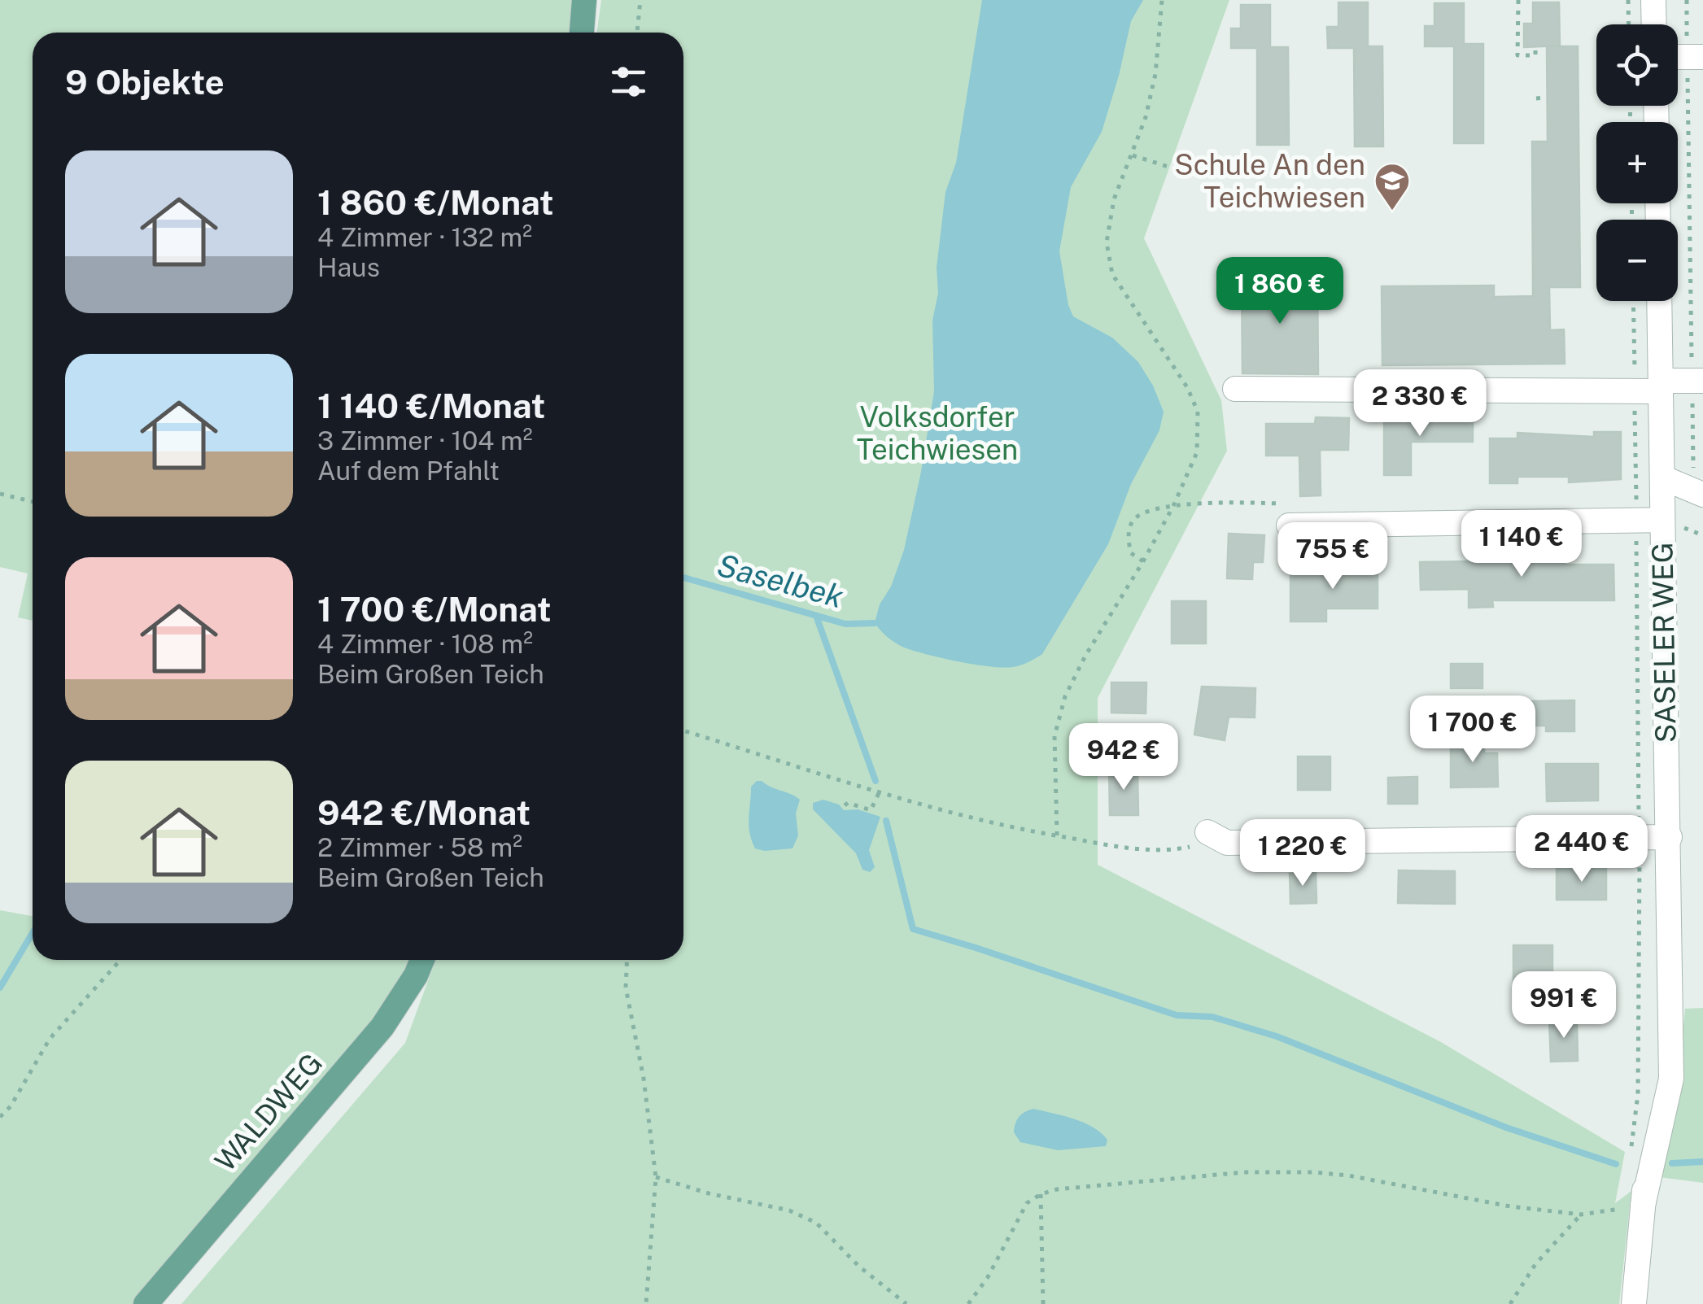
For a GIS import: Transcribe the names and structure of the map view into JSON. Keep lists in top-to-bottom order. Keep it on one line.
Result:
{"streets":{"main road":["WALDWEG"],"street":["SASELER WEG"]},"water":["Saselbek"],"parks":["Volksdorfer Teichwiesen"],"places":{"school or university":["Schule An den Teichwiesen"]},"page":{"map_buttons":["+","−"],"heading":"9 Objekte","list":[{"name":"1 860 €/Monat","note":"4 Zimmer · 132 m² · Haus"},{"name":"1 140 €/Monat","note":"3 Zimmer · 104 m² · Auf dem Pfahlt"},{"name":"1 700 €/Monat","note":"4 Zimmer · 108 m² · Beim Großen Teich"},{"name":"942 €/Monat","note":"2 Zimmer · 58 m² · Beim Großen Teich"}],"price":["1 860 €","2 330 €","1 140 €","755 €","1 700 €","942 €","2 440 €","1 220 €","991 €"]}}
